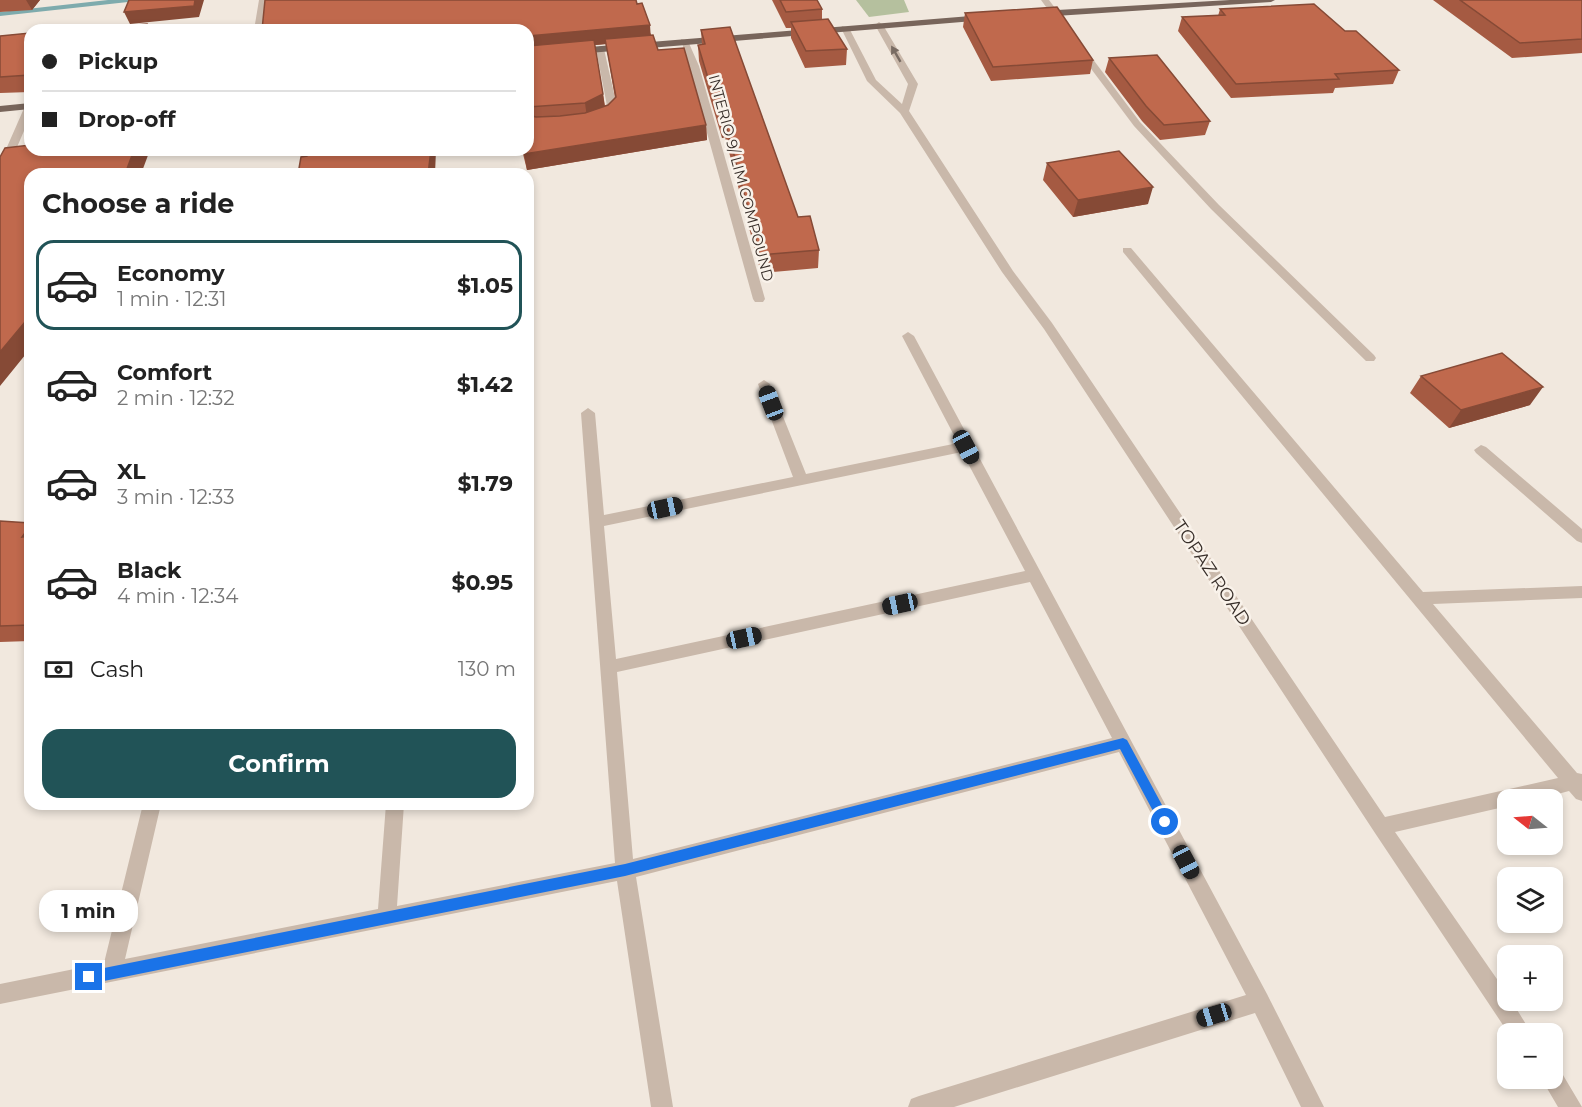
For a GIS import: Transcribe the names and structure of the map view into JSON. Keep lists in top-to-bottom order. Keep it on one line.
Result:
{"streets":{"street":["INTERIO 9/ LIM COMPOUND","TOPAZ ROAD"]},"north":"left","page":{"banner":["Pickup","Drop-off"],"heading":"Choose a ride","list":[{"name":"Economy","note":"1 min · 12:31","value":"$1.05"},{"name":"Comfort","note":"2 min · 12:32","value":"$1.42"},{"name":"XL","note":"3 min · 12:33","value":"$1.79"},{"name":"Black","note":"4 min · 12:34","value":"$0.95"}],"pay":["Cash","130 m"],"buttons":"Confirm","map_buttons":["+","−"],"bubble":"1 min"}}
